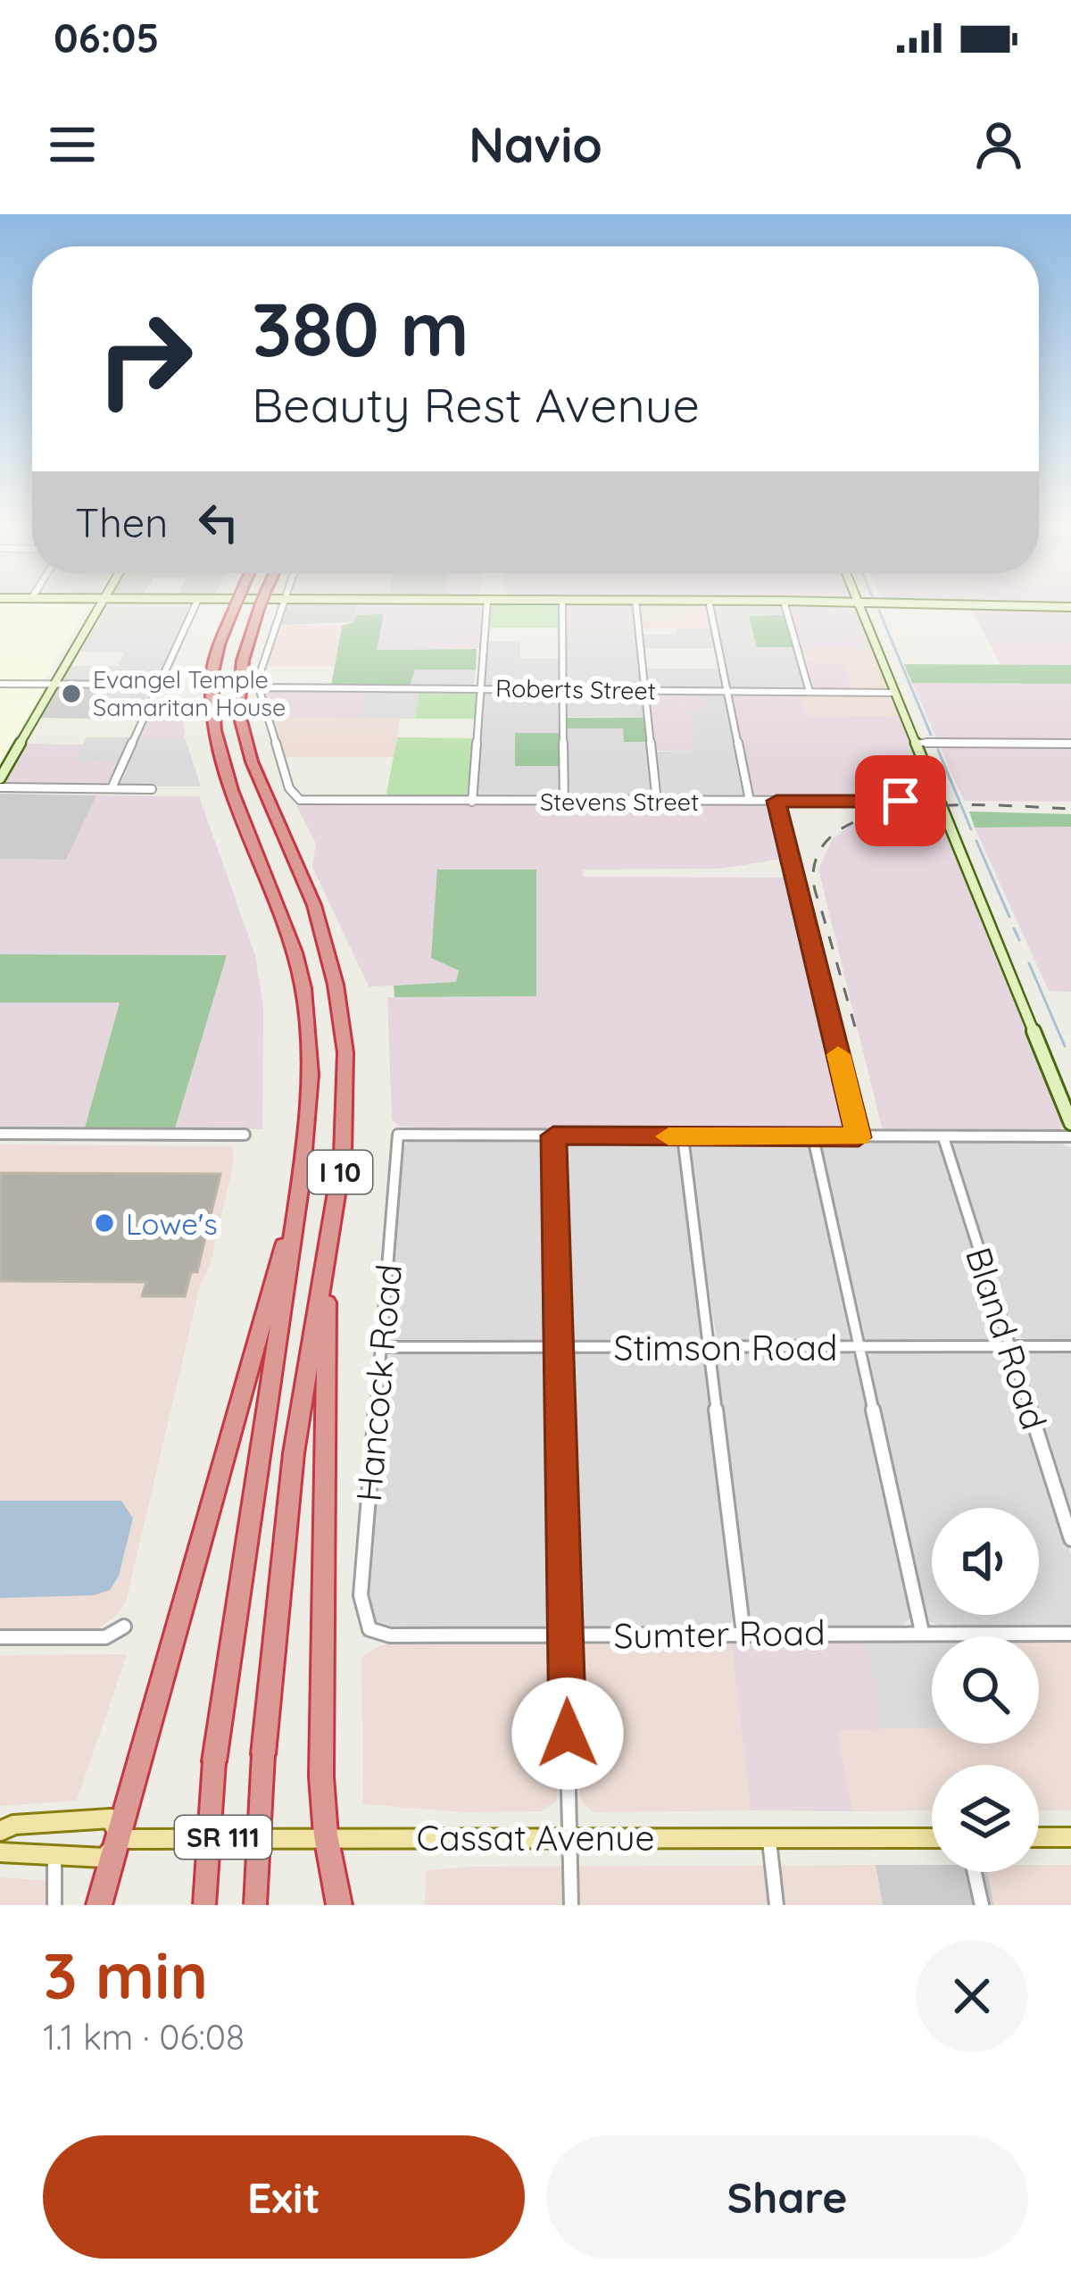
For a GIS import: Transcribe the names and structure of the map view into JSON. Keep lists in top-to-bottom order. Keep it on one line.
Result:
{"streets":{"highway":["I 10"],"main road":["SR 111","Cassat Avenue"],"street":["Roberts Street","Stevens Street","Bland Road","Stimson Road","Hancock Road","Sumter Road"]},"crossings":[["Roberts Street","Stevens Street"],["Bland Road","Stimson Road"],["Stimson Road","Hancock Road"],["Hancock Road","Sumter Road"]],"places":["Evangel Temple Samaritan House","Lowe's"],"page":{"status":"06:05","header":"Navio","turn":["380 m","Beauty Rest Avenue"],"then":"Then","heading":["3 min","1.1 km · 06:08"],"buttons":["Exit","Share"]}}
